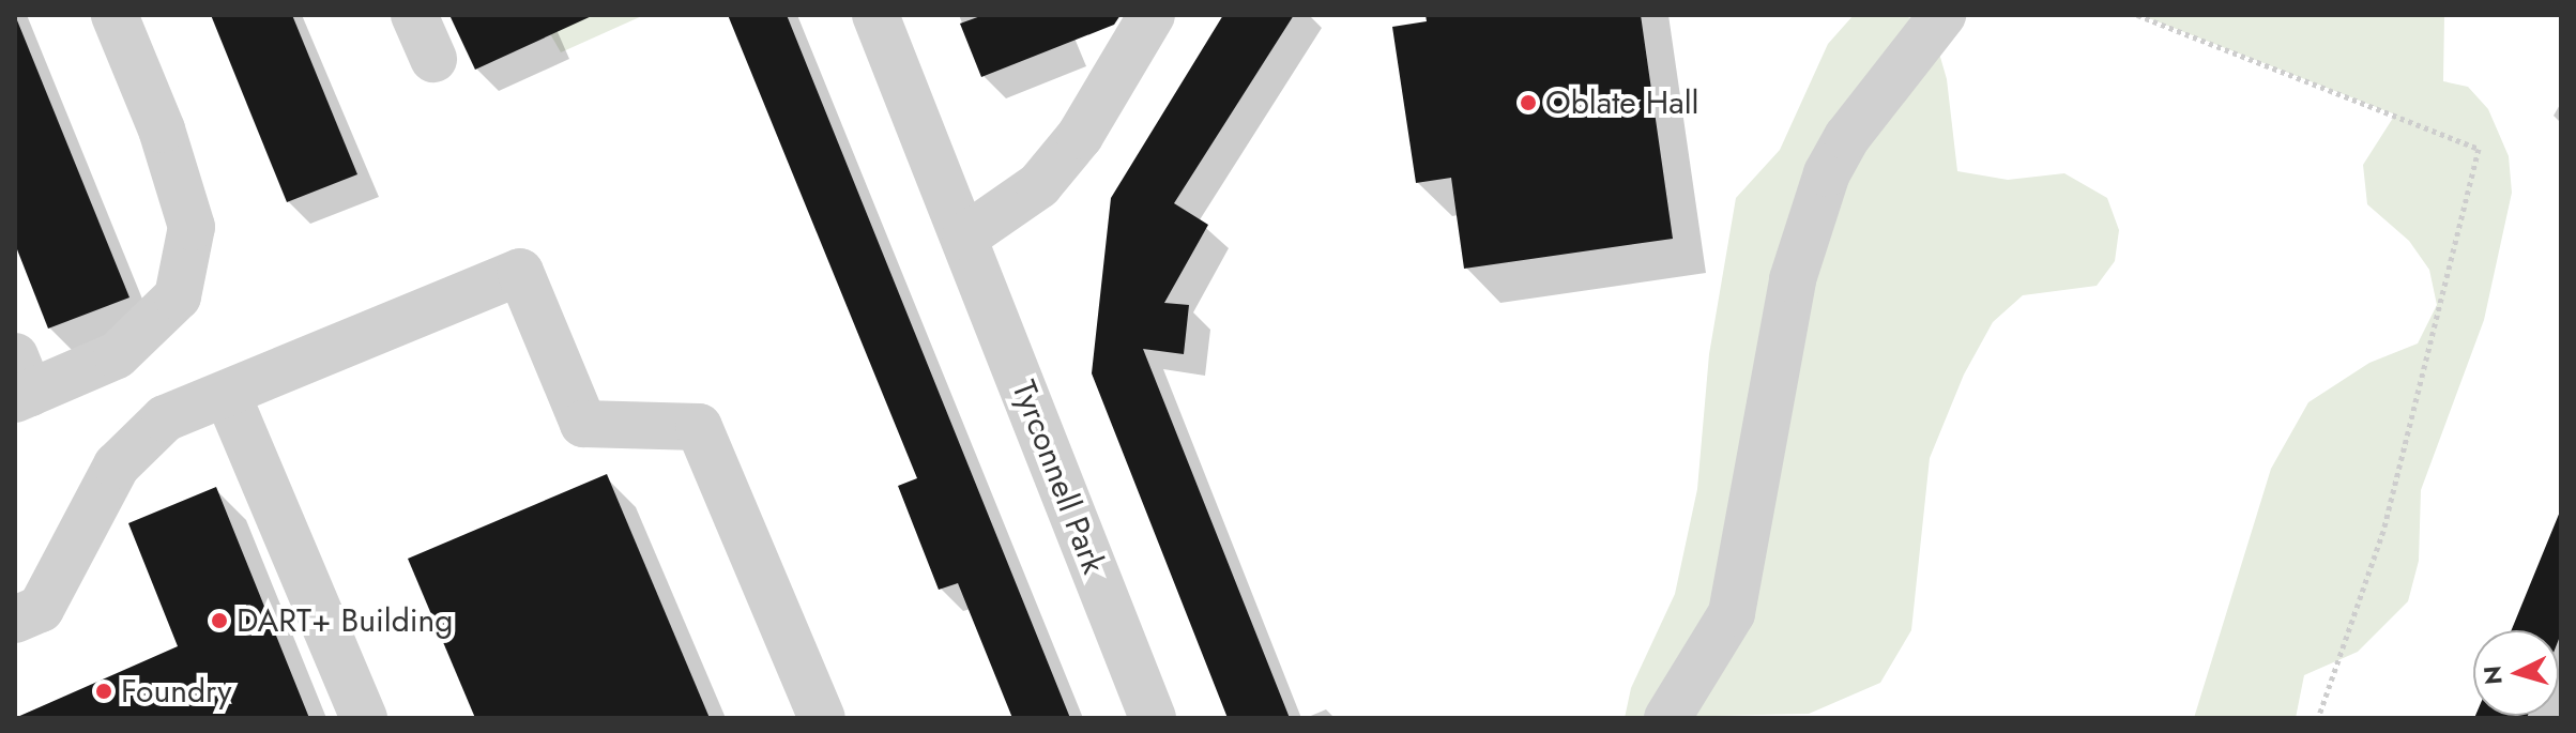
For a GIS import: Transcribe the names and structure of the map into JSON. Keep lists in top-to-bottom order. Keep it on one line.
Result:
{"streets":{"street":["Tyrconnell Park"]},"places":["Oblate Hall","DART+ Building","Foundry"],"north":"left"}
